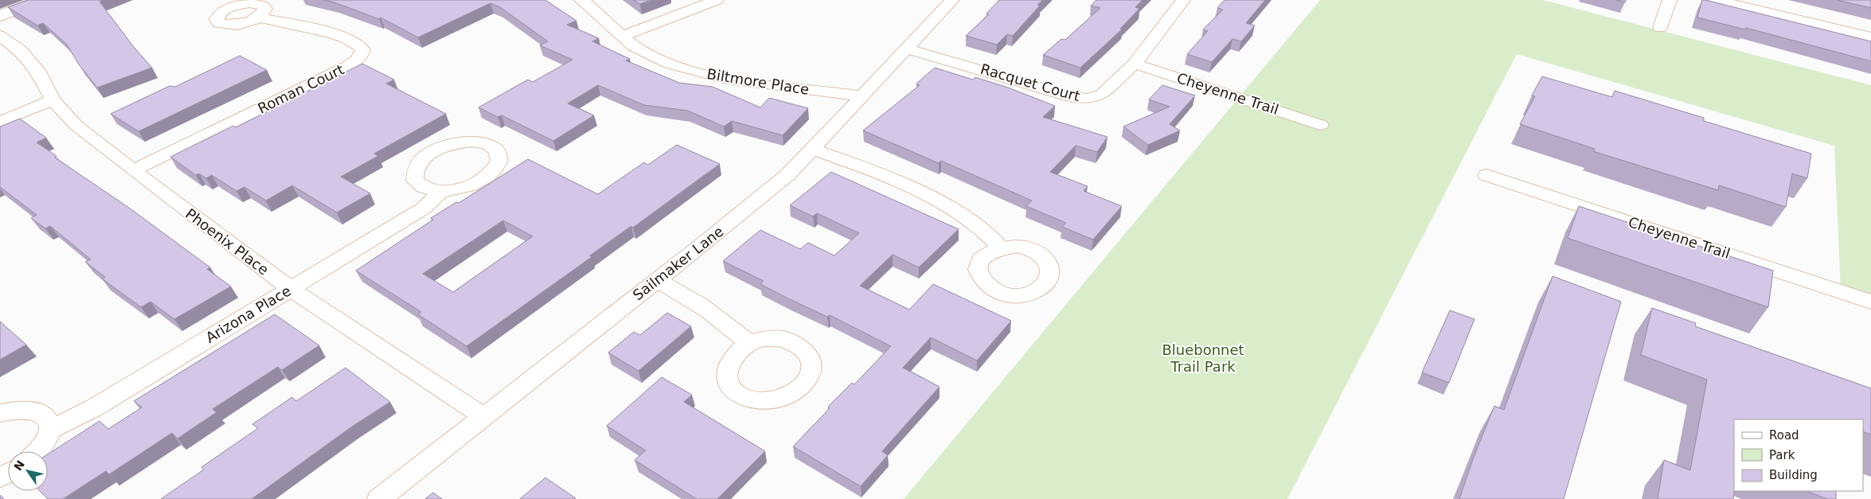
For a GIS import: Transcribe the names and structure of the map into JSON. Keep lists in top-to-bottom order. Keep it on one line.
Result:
{"streets":{"street":["Biltmore Place","Racquet Court","Roman Court","Cheyenne Trail","Phoenix Place","Sailmaker Lane","Arizona Place"]},"crossings":[["Biltmore Place","Sailmaker Lane"],["Racquet Court","Cheyenne Trail"],["Racquet Court","Sailmaker Lane"],["Roman Court","Phoenix Place"],["Phoenix Place","Sailmaker Lane"],["Phoenix Place","Arizona Place"]],"parks":["Bluebonnet Trail Park"],"legend":["Road","Park","Building"],"north":"top left"}
